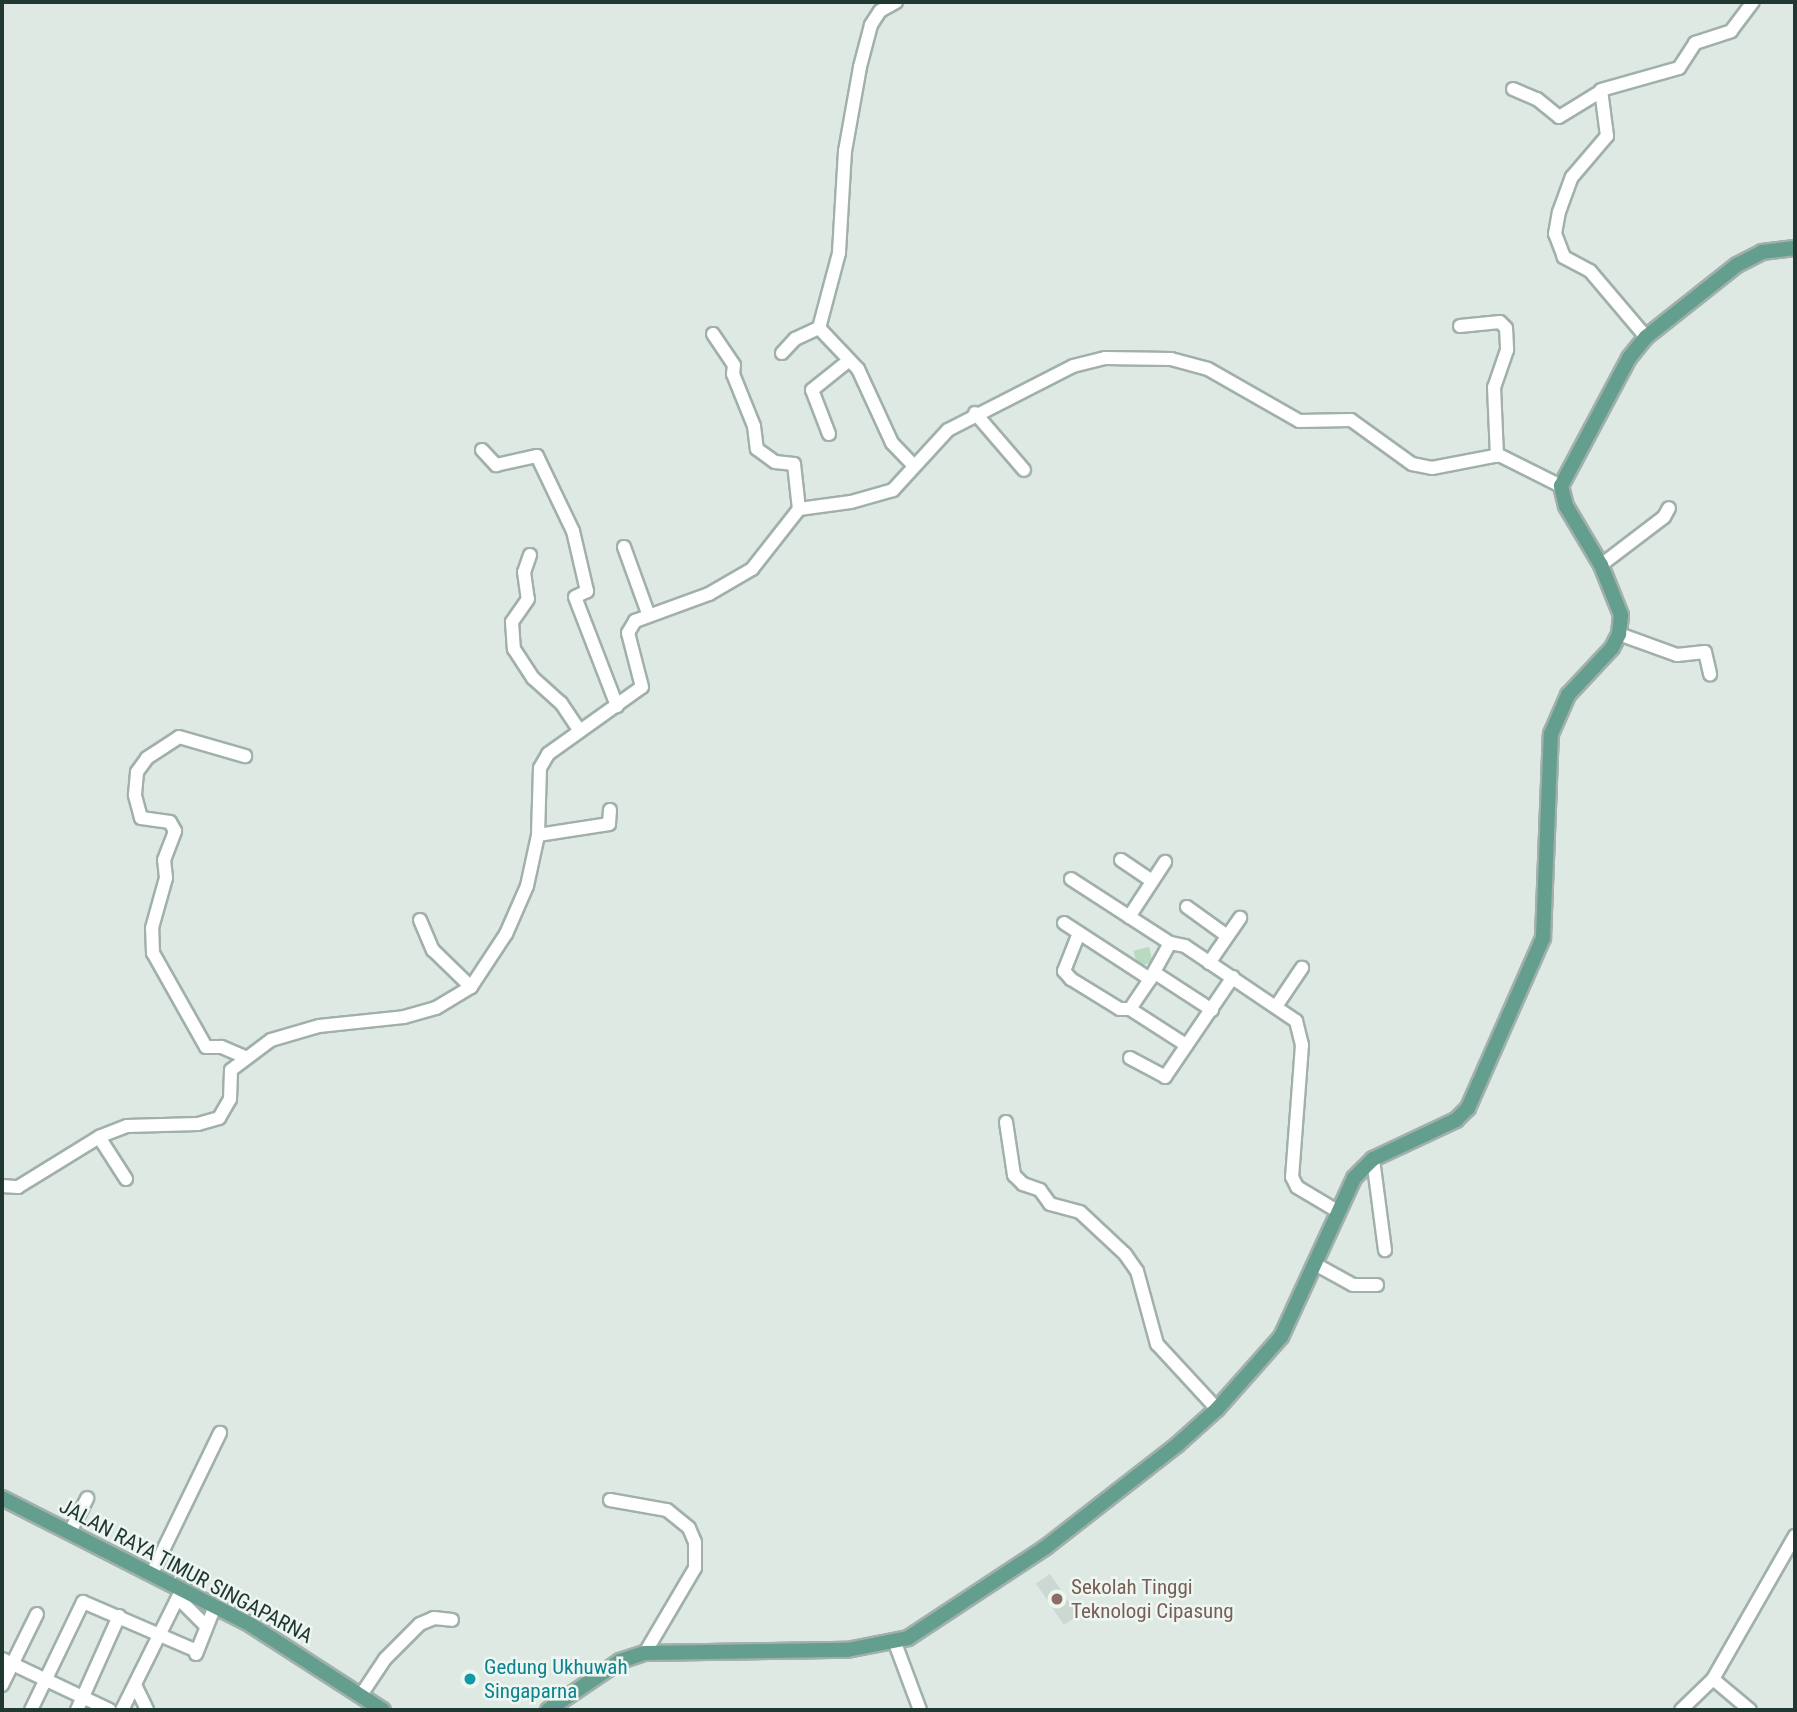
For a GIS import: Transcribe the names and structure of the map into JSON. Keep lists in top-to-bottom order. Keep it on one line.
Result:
{"streets":{"main road":["JALAN RAYA TIMUR SINGAPARNA"]},"places":["Sekolah Tinggi Teknologi Cipasung","Gedung Ukhuwah Singaparna"]}
